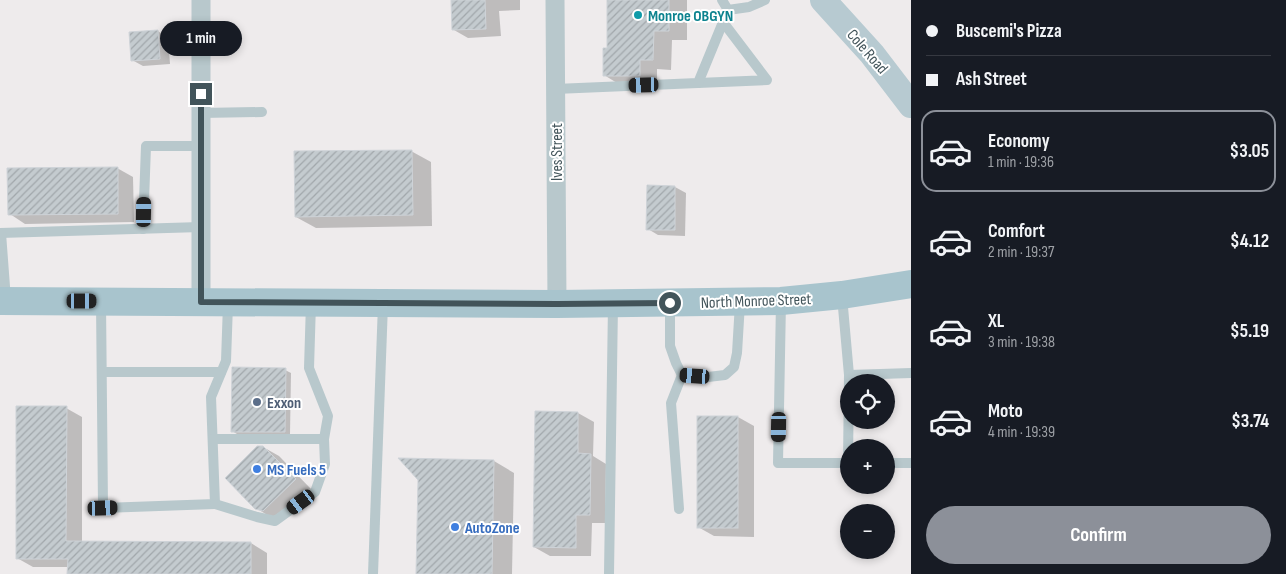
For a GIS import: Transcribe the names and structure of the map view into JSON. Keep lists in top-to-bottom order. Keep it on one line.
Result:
{"streets":{"main road":["North Monroe Street"],"street":["Cole Road","Ives Street"]},"crossings":[["Ives Street","North Monroe Street"]],"places":["Monroe OBGYN","Exxon","MS Fuels 5","AutoZone"],"page":{"banner":["Buscemi's Pizza","Ash Street"],"bubble":"1 min","list":[{"name":"Economy","note":"1 min · 19:36","value":"$3.05"},{"name":"Comfort","note":"2 min · 19:37","value":"$4.12"},{"name":"XL","note":"3 min · 19:38","value":"$5.19"},{"name":"Moto","note":"4 min · 19:39","value":"$3.74"}],"map_buttons":["+","−"],"buttons":"Confirm"}}
